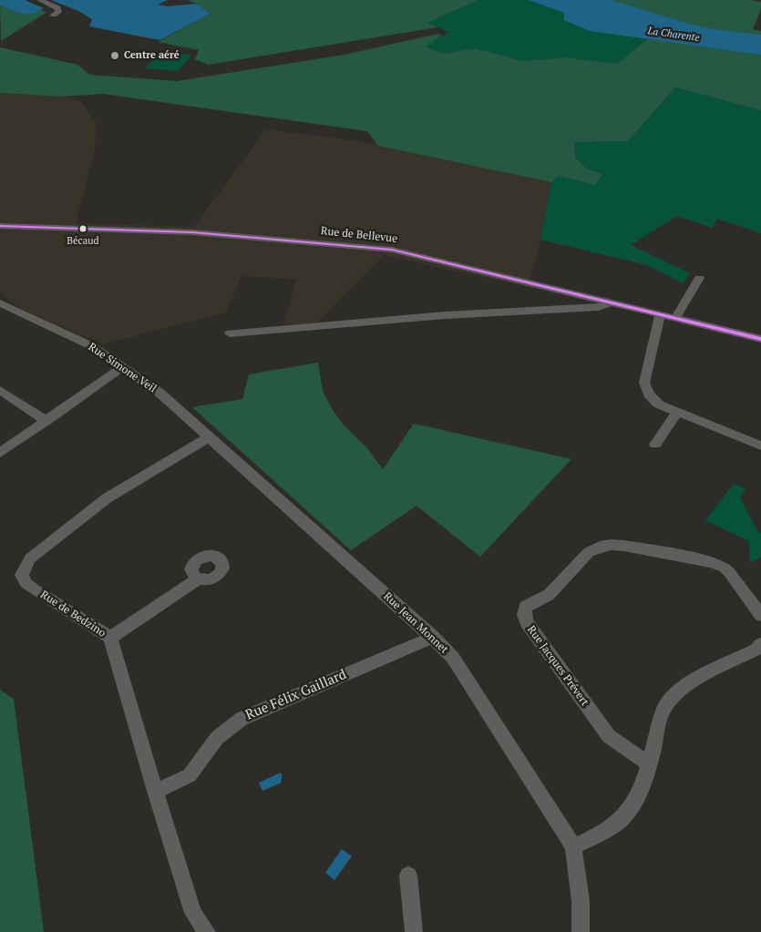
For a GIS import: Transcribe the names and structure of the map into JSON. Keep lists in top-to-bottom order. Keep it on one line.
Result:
{"streets":{"street":["Rue de Bellevue","Rue Simone Veil","Rue de Bedzino","Rue Jean Monnet","Rue Jacques Prévert","Rue Félix Gaillard"]},"crossings":[["Rue Simone Veil","Rue de Bedzino"],["Rue Simone Veil","Rue Jean Monnet"],["Rue de Bedzino","Rue Jean Monnet"],["Rue de Bedzino","Rue Félix Gaillard"],["Rue Jean Monnet","Rue Félix Gaillard"]],"water":["La Charente"],"places":["Centre aéré","Bécaud"]}
